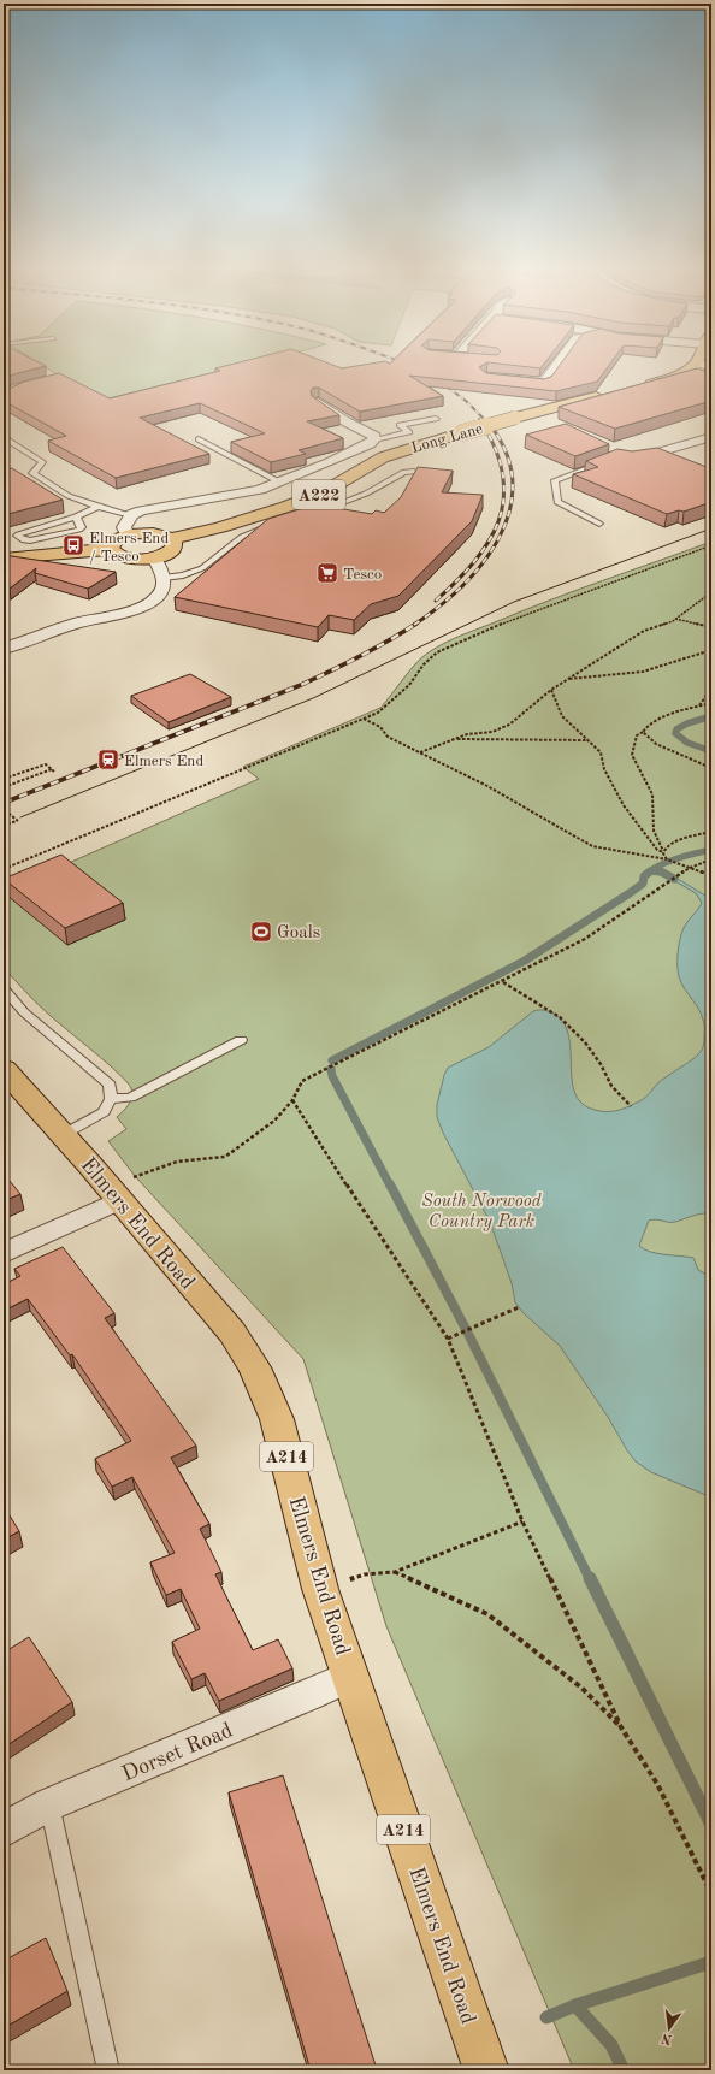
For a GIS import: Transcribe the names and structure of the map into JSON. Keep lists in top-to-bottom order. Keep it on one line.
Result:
{"streets":{"main road":["Long Lane","A222","Elmers End Road","A214"],"street":["Dorset Road"]},"crossings":[["Elmers End Road","Dorset Road"]],"parks":["South Norwood Country Park"],"places":{"bus stop":["Elmers End / Tesco"],"supermarket":["Tesco"],"station":["Elmers End"],"sports":["Goals"]},"north":"bottom"}
